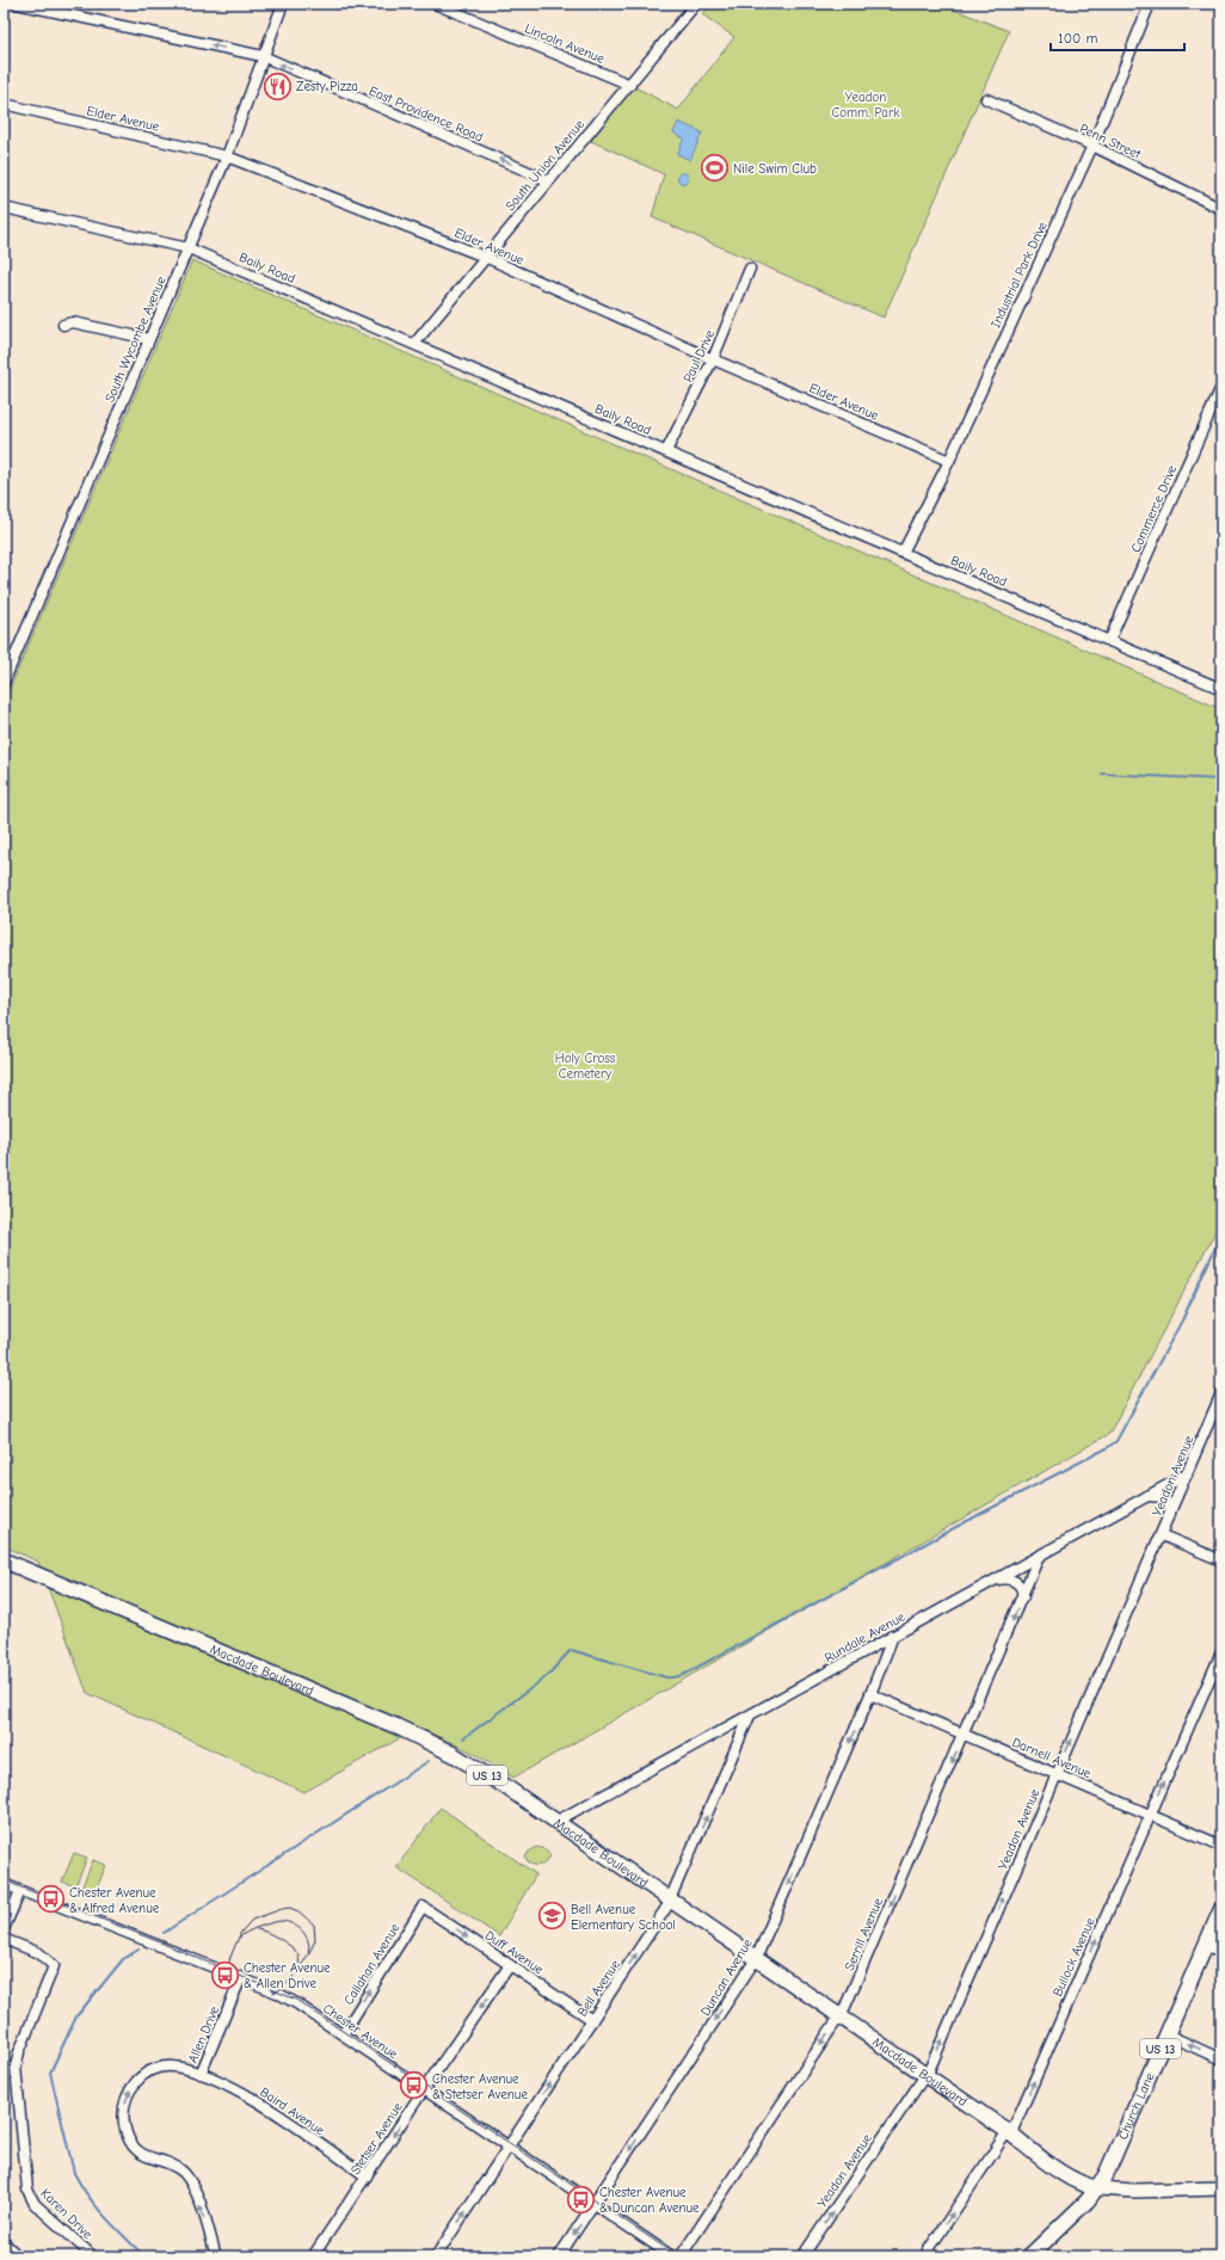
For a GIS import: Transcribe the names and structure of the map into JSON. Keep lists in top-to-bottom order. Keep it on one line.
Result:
{"streets":{"main road":["Macdade Boulevard","US 13","Church Lane"],"street":["Lincoln Avenue","East Providence Road","Elder Avenue","Penn Street","South Union Avenue","Baily Road","Industrial Park Drive","South Wycombe Avenue","Paul Drive","Commerce Drive","Yeadon Avenue","Rundale Avenue","Darnell Avenue","Serrill Avenue","Duff Avenue","Bullock Avenue","Callahan Avenue","Duncan Avenue","Bell Avenue","Chester Avenue","Allen Drive","Baird Avenue","Stetser Avenue","Karen Drive"]},"crossings":[["Lincoln Avenue","South Union Avenue"],["East Providence Road","South Union Avenue"],["East Providence Road","South Wycombe Avenue"],["Elder Avenue","South Union Avenue"],["Elder Avenue","Industrial Park Drive"],["Elder Avenue","South Wycombe Avenue"],["Elder Avenue","Paul Drive"],["Penn Street","Industrial Park Drive"],["South Union Avenue","Baily Road"],["Baily Road","Industrial Park Drive"],["Baily Road","South Wycombe Avenue"],["Baily Road","Paul Drive"],["Baily Road","Commerce Drive"],["Yeadon Avenue","Rundale Avenue"],["Yeadon Avenue","Macdade Boulevard"],["Yeadon Avenue","Darnell Avenue"],["Rundale Avenue","Macdade Boulevard"],["Rundale Avenue","Serrill Avenue"],["Rundale Avenue","Duncan Avenue"],["Rundale Avenue","Bell Avenue"],["Macdade Boulevard","Serrill Avenue"],["Macdade Boulevard","Bullock Avenue"],["Macdade Boulevard","Duncan Avenue"],["Macdade Boulevard","Bell Avenue"],["Macdade Boulevard","Church Lane"],["Darnell Avenue","Serrill Avenue"],["Darnell Avenue","Bullock Avenue"],["Darnell Avenue","Duncan Avenue"],["Duff Avenue","Callahan Avenue"],["Duff Avenue","Bell Avenue"],["Duff Avenue","Stetser Avenue"],["Callahan Avenue","Chester Avenue"],["Duncan Avenue","Chester Avenue"],["Bell Avenue","Chester Avenue"],["Chester Avenue","Allen Drive"],["Chester Avenue","Stetser Avenue"],["Allen Drive","Baird Avenue"],["Baird Avenue","Stetser Avenue"]],"one_way":["East Providence Road","Yeadon Avenue","Serrill Avenue","Duff Avenue","Bullock Avenue","Callahan Avenue","Duncan Avenue","Bell Avenue","Stetser Avenue"],"parks":["Yeadon Comm. Park","Holy Cross Cemetery"],"places":{"restaurant":["Zesty Pizza"],"sports":["Nile Swim Club"],"bus stop":["Chester Avenue & Alfred Avenue","Chester Avenue & Allen Drive","Chester Avenue & Stetser Avenue","Chester Avenue & Duncan Avenue"],"school or university":["Bell Avenue Elementary School"]},"scale_bar":"100 m"}
